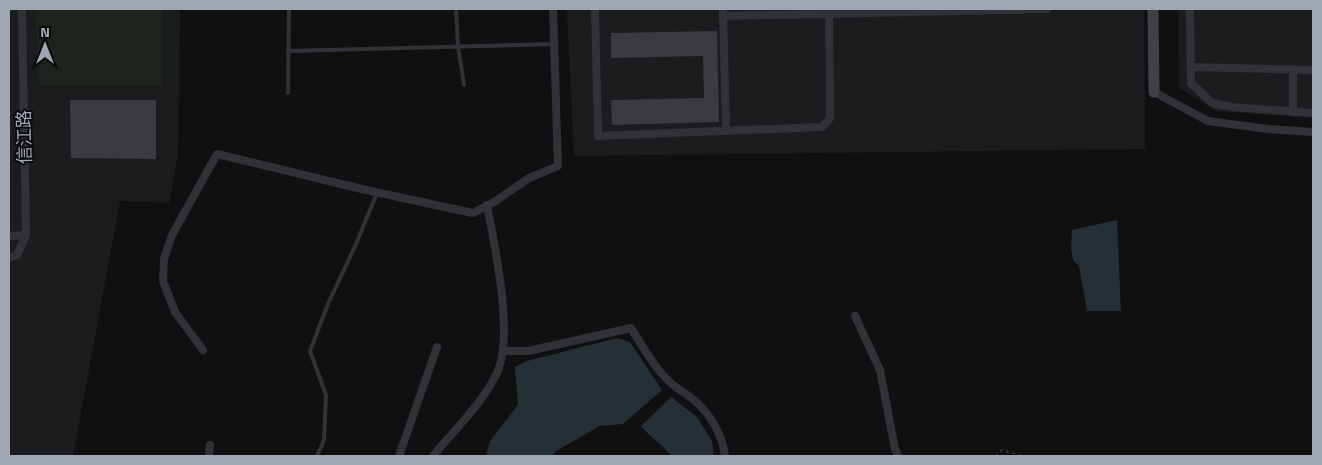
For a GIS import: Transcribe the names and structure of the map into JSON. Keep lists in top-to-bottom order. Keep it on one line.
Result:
{"streets":{"street":["信江路"]},"north":"top"}
